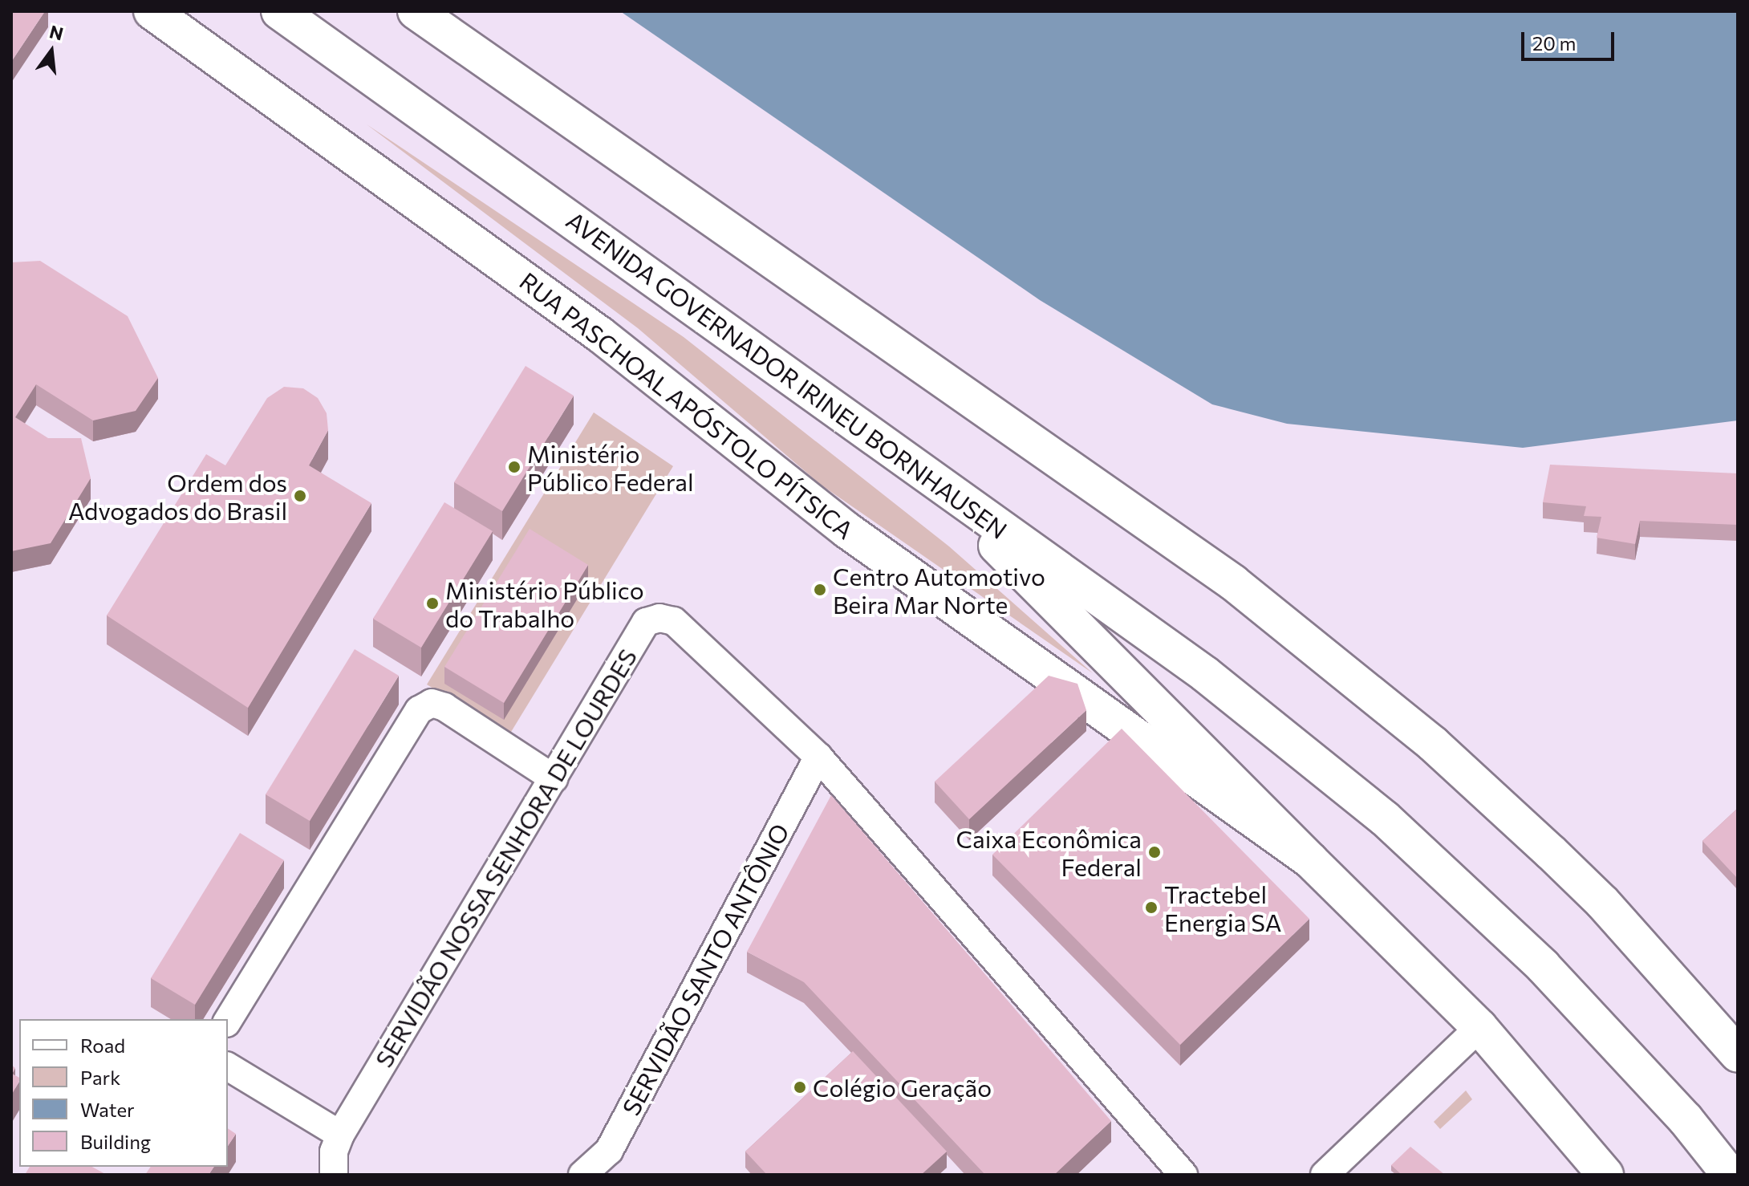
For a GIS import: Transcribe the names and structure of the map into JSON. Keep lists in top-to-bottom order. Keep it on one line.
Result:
{"streets":{"main road":["AVENIDA GOVERNADOR IRINEU BORNHAUSEN","RUA PASCHOAL APÓSTOLO PÍTSICA"],"street":["SERVIDÃO NOSSA SENHORA DE LOURDES","SERVIDÃO SANTO ANTÔNIO"]},"crossings":[["SERVIDÃO NOSSA SENHORA DE LOURDES","SERVIDÃO SANTO ANTÔNIO"]],"places":["Ministério Público Federal","Ordem dos Advogados do Brasil","Centro Automotivo Beira Mar Norte","Ministério Público do Trabalho","Caixa Econômica Federal","Tractebel Energia SA","Colégio Geração"],"legend":["Road","Park","Water","Building"],"scale_bar":"20 m","north":"top"}
